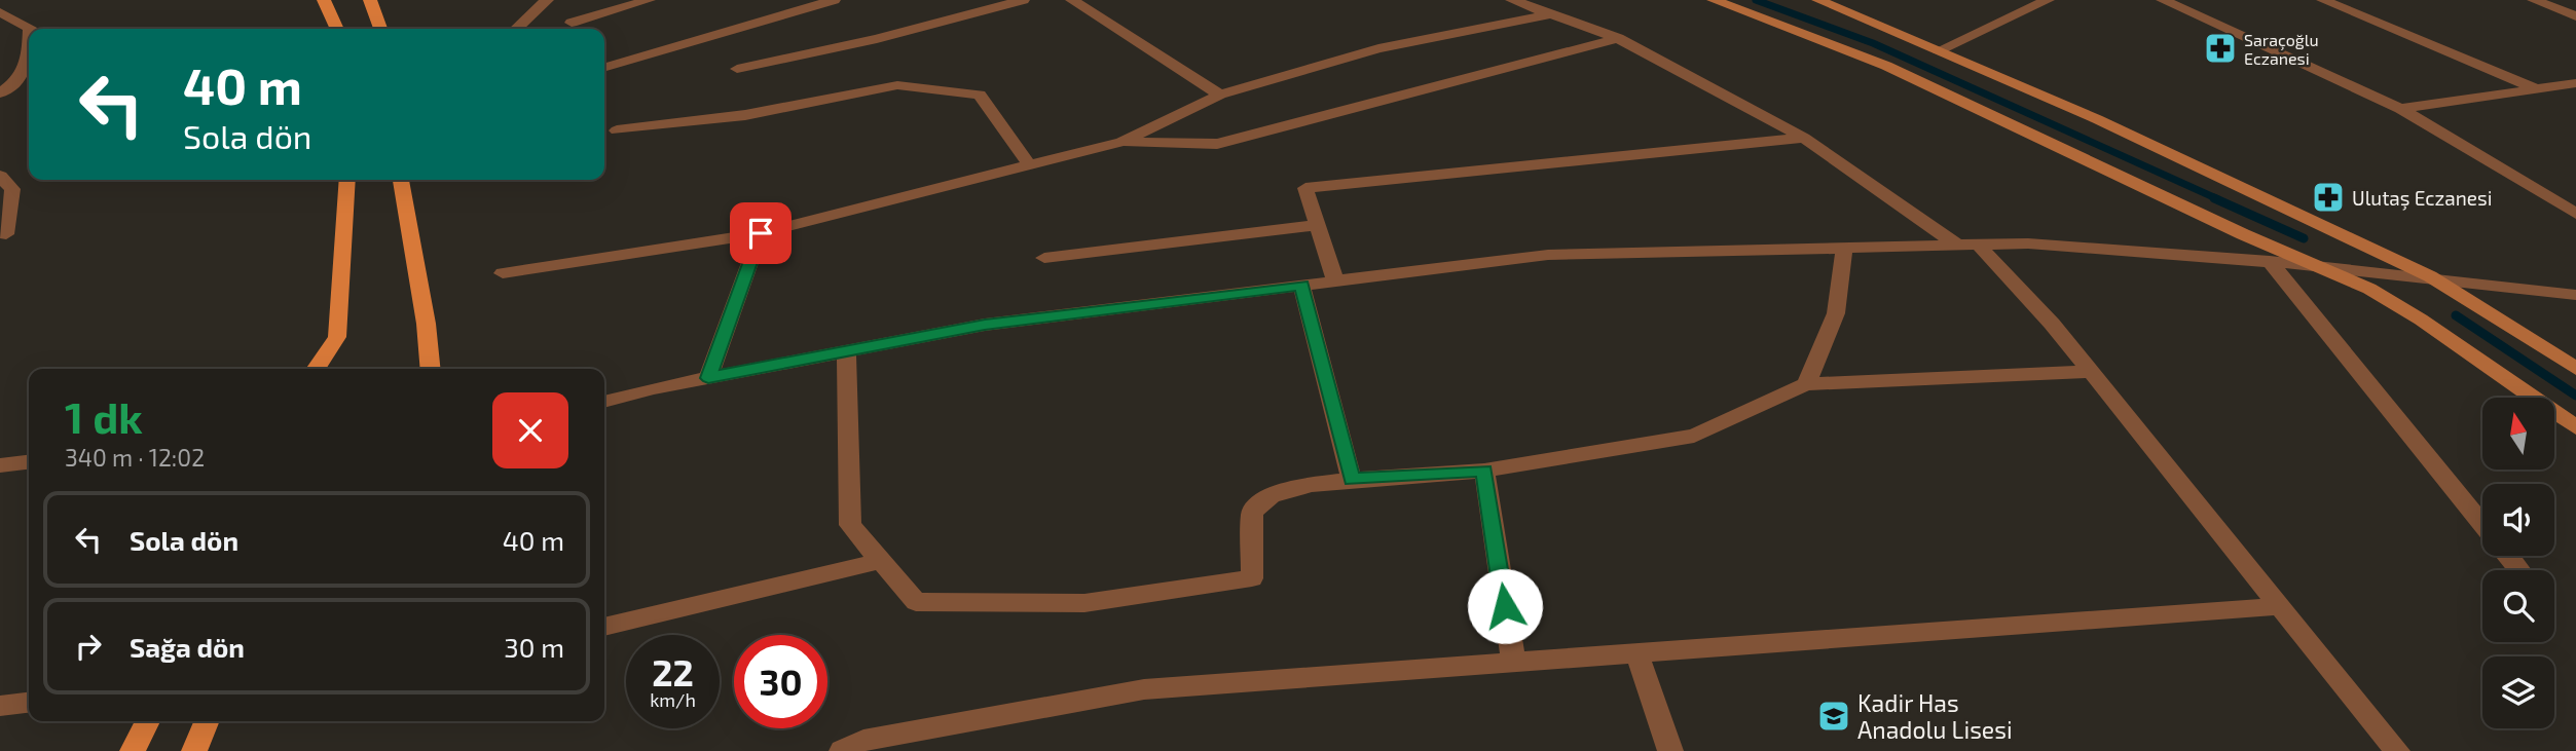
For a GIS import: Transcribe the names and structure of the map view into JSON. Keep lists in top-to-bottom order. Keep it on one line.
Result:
{"places":{"pharmacy":["Saraçoğlu Eczanesi","Ulutaş Eczanesi"],"school or university":["Kadir Has Anadolu Lisesi"]},"north":"top","page":{"turn":["40 m","Sola dön"],"heading":["1 dk","340 m · 12:02"],"list":[{"name":"Sola dön","value":"40 m"},{"name":"Sağa dön","value":"30 m"}],"speed":"22 km/h","limit":"30"}}
